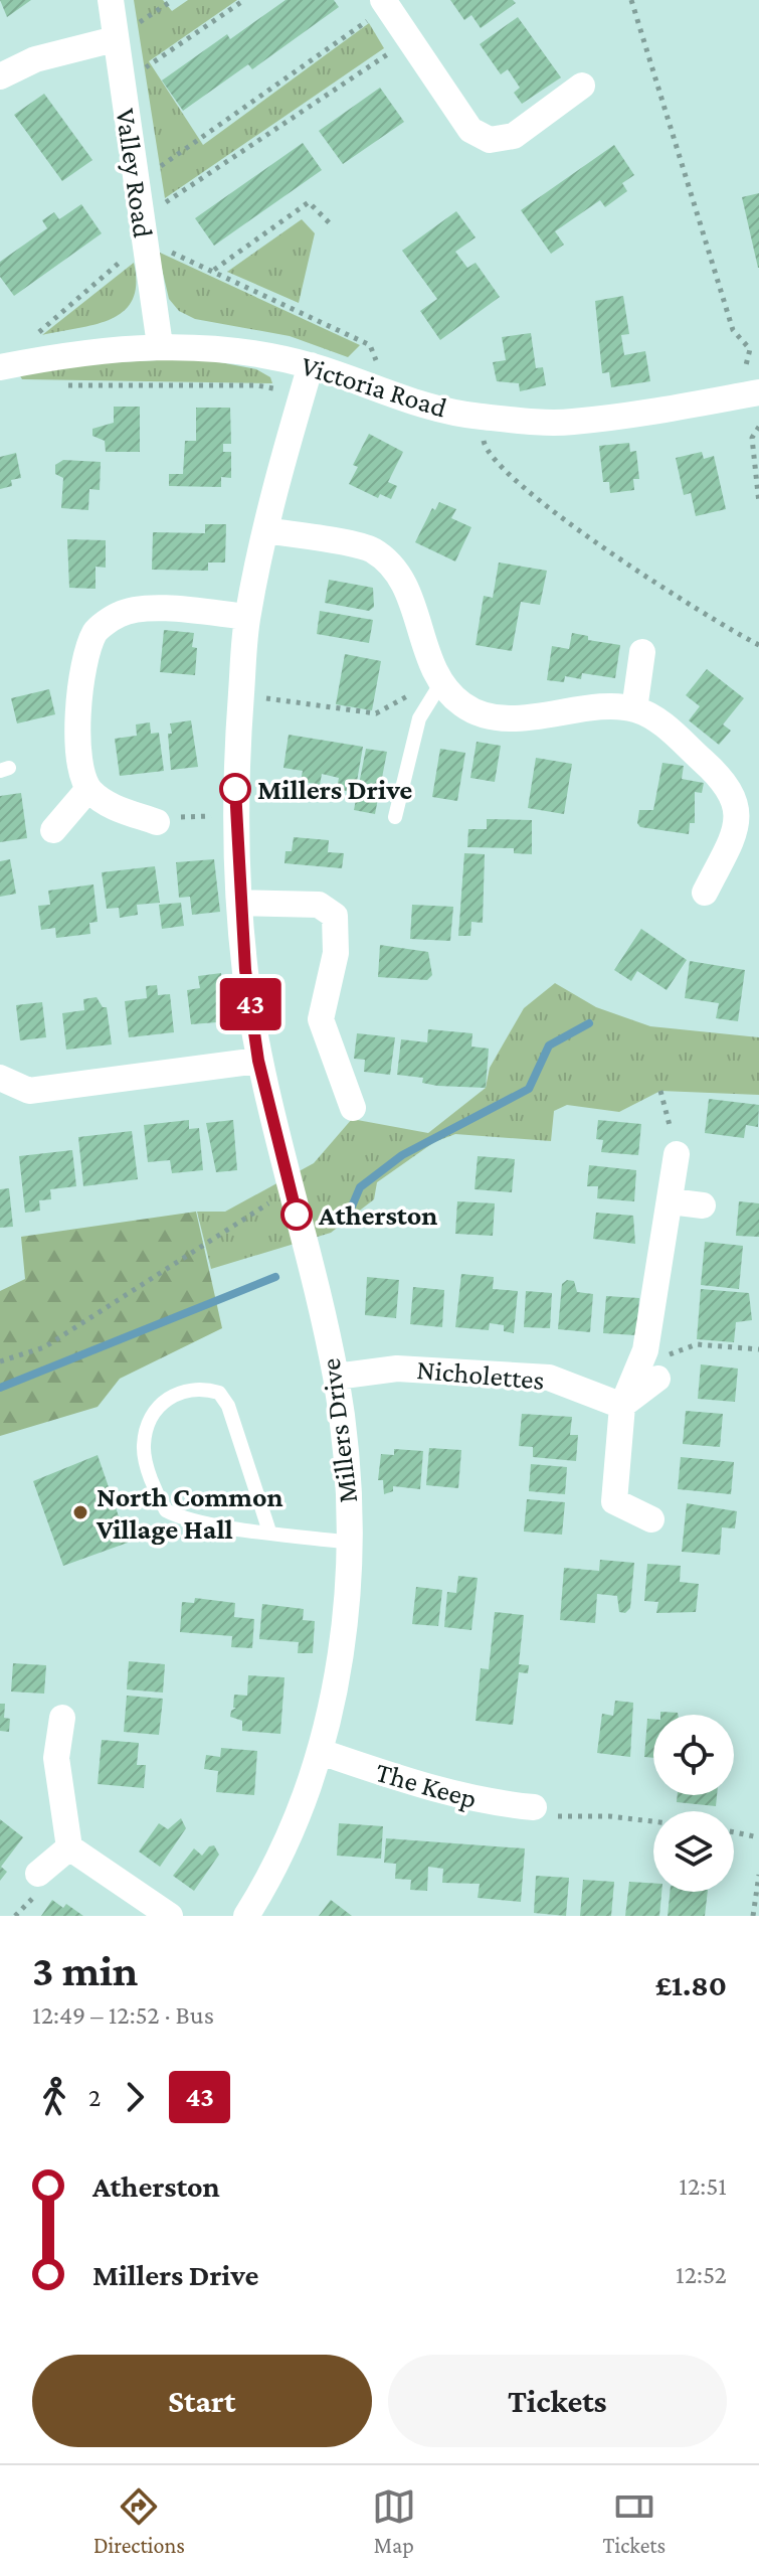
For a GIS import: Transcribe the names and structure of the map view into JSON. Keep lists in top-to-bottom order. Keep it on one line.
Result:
{"streets":{"street":["Valley Road","Victoria Road","Nicholettes","Millers Drive","The Keep"]},"crossings":[["Valley Road","Victoria Road"],["Victoria Road","Millers Drive"],["Nicholettes","Millers Drive"],["Millers Drive","The Keep"]],"places":["Millers Drive","Atherston","North Common Village Hall"],"lines":["bus line 43"],"page":{"on_map":"43","heading":["3 min","12:49 – 12:52 · Bus","£1.80"],"legs":["2","43"],"list":[{"name":"Atherston","value":"12:51"},{"name":"Millers Drive","value":"12:52"}],"buttons":["Start","Tickets"],"tabs":["Directions","Map","Tickets"]}}
